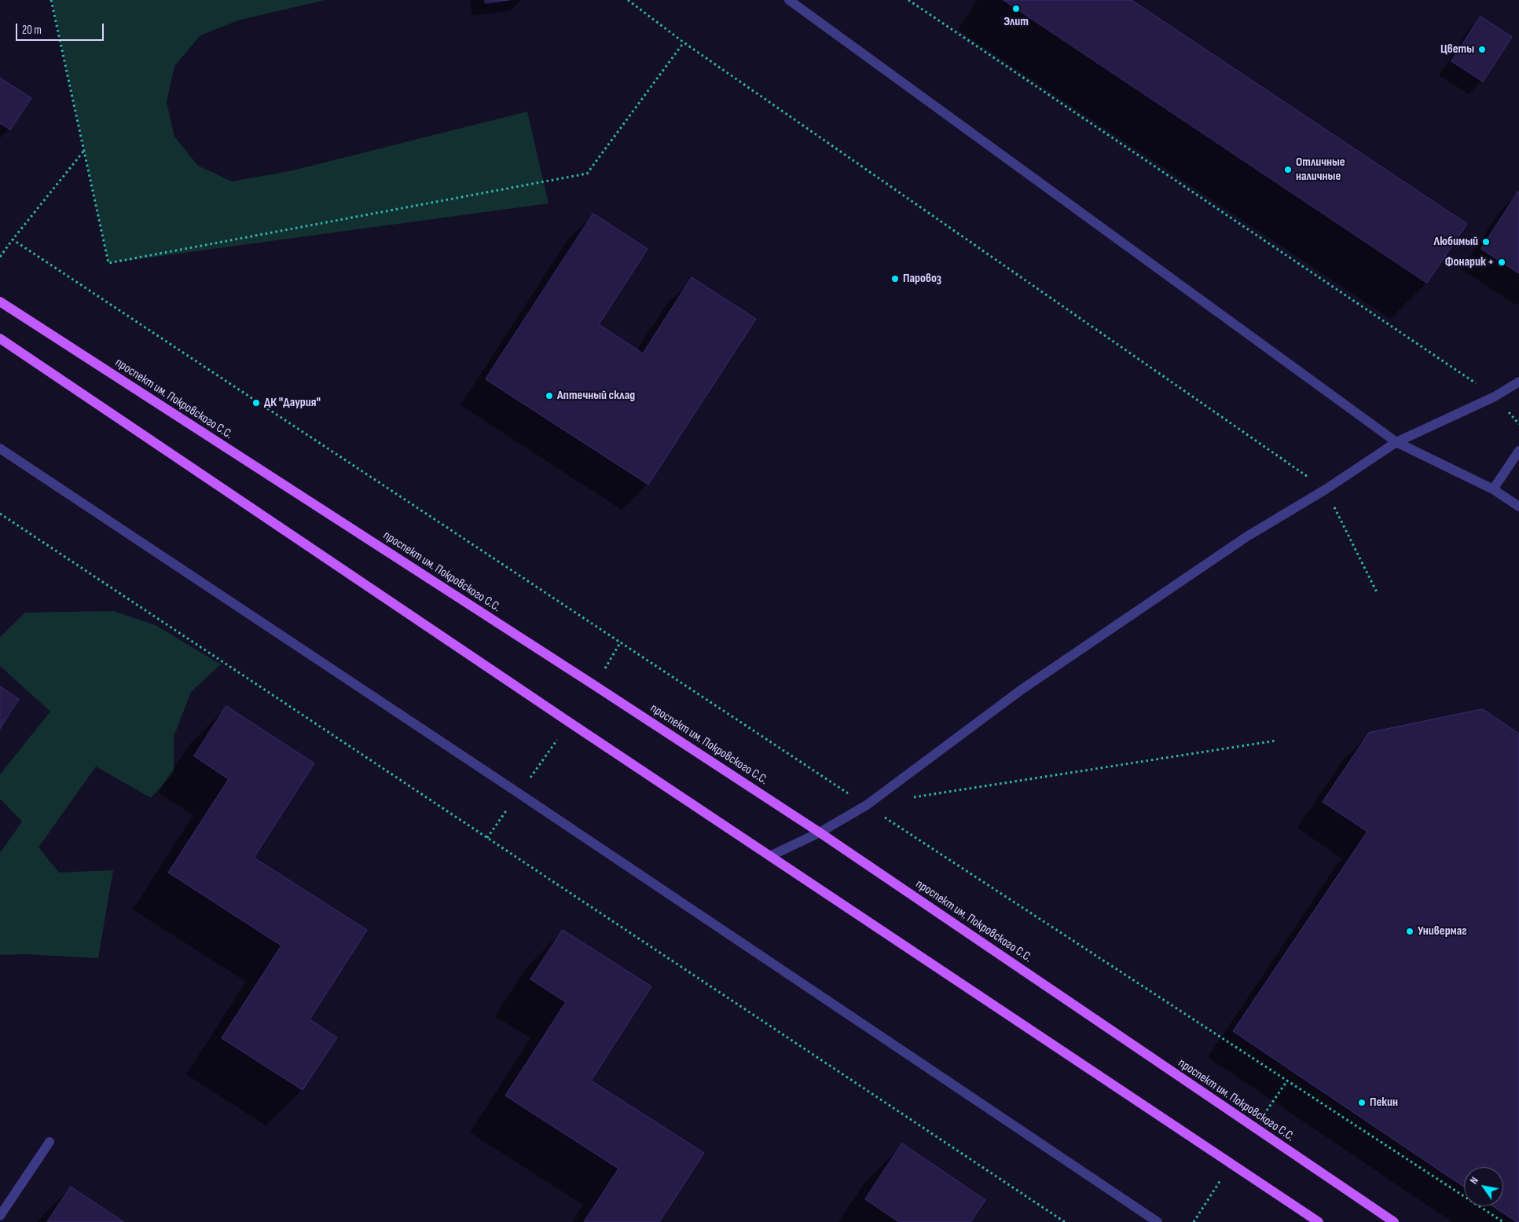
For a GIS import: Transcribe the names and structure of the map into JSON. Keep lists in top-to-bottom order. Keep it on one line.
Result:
{"streets":{"main road":["проспект им. Покровского С.С."]},"places":["Элит","Цветы","Отличные наличные","Любимый","Фонарик +","Паровоз","Аптечный склад","ДК \"Даурия\"","Универмаг","Пекин"],"scale_bar":"20 m","north":"top left"}
